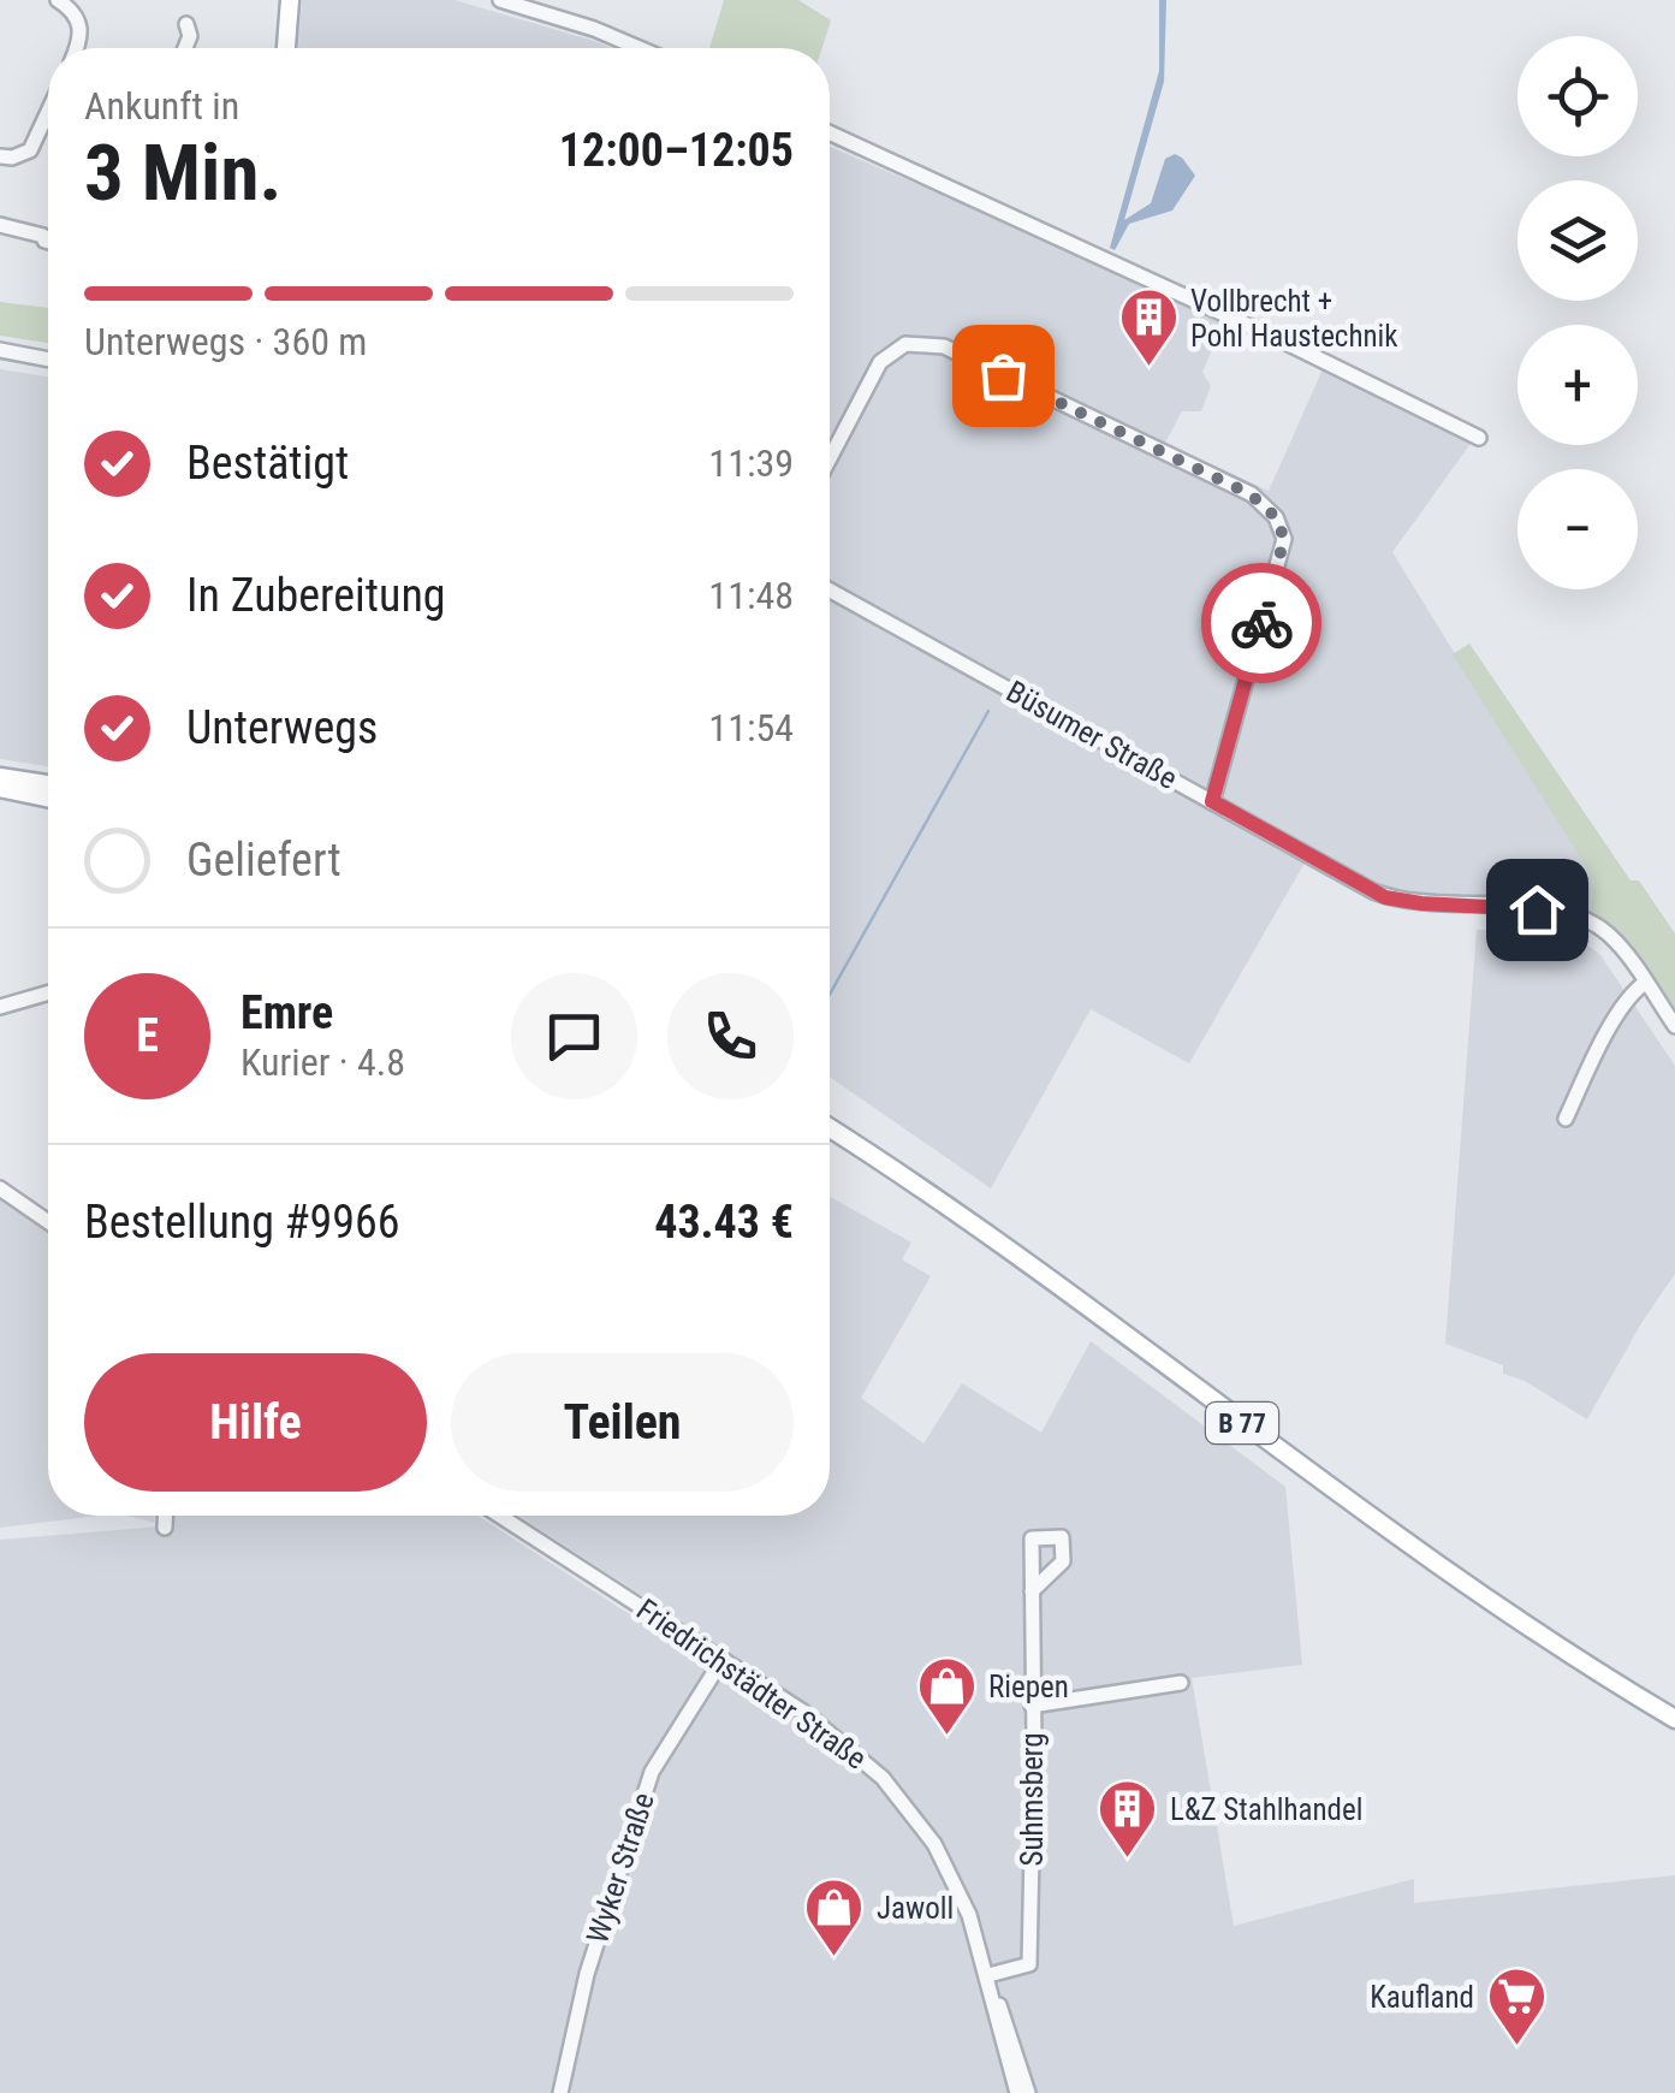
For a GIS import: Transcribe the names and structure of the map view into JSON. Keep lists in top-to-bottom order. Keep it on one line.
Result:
{"streets":{"main road":["B 77"],"street":["Büsumer Straße","Friedrichstädter Straße","Suhmsberg","Wyker Straße"]},"crossings":[["Friedrichstädter Straße","Suhmsberg"],["Friedrichstädter Straße","Wyker Straße"]],"places":{"building":["Vollbrecht + Pohl Haustechnik","L&Z Stahlhandel"],"shop":["Riepen","Jawoll"],"supermarket":["Kaufland"]},"page":{"map_buttons":["+","−"],"heading":["3 Min.","Ankunft in","12:00–12:05"],"panel":["Emre","Kurier · 4.8","Bestellung #9966","43.43 €"],"bar":"Unterwegs · 360 m","list":[["Bestätigt","11:39"],["In Zubereitung","11:48"],["Unterwegs","11:54"],"Geliefert"],"round":"E","buttons":["Hilfe","Teilen"]}}
